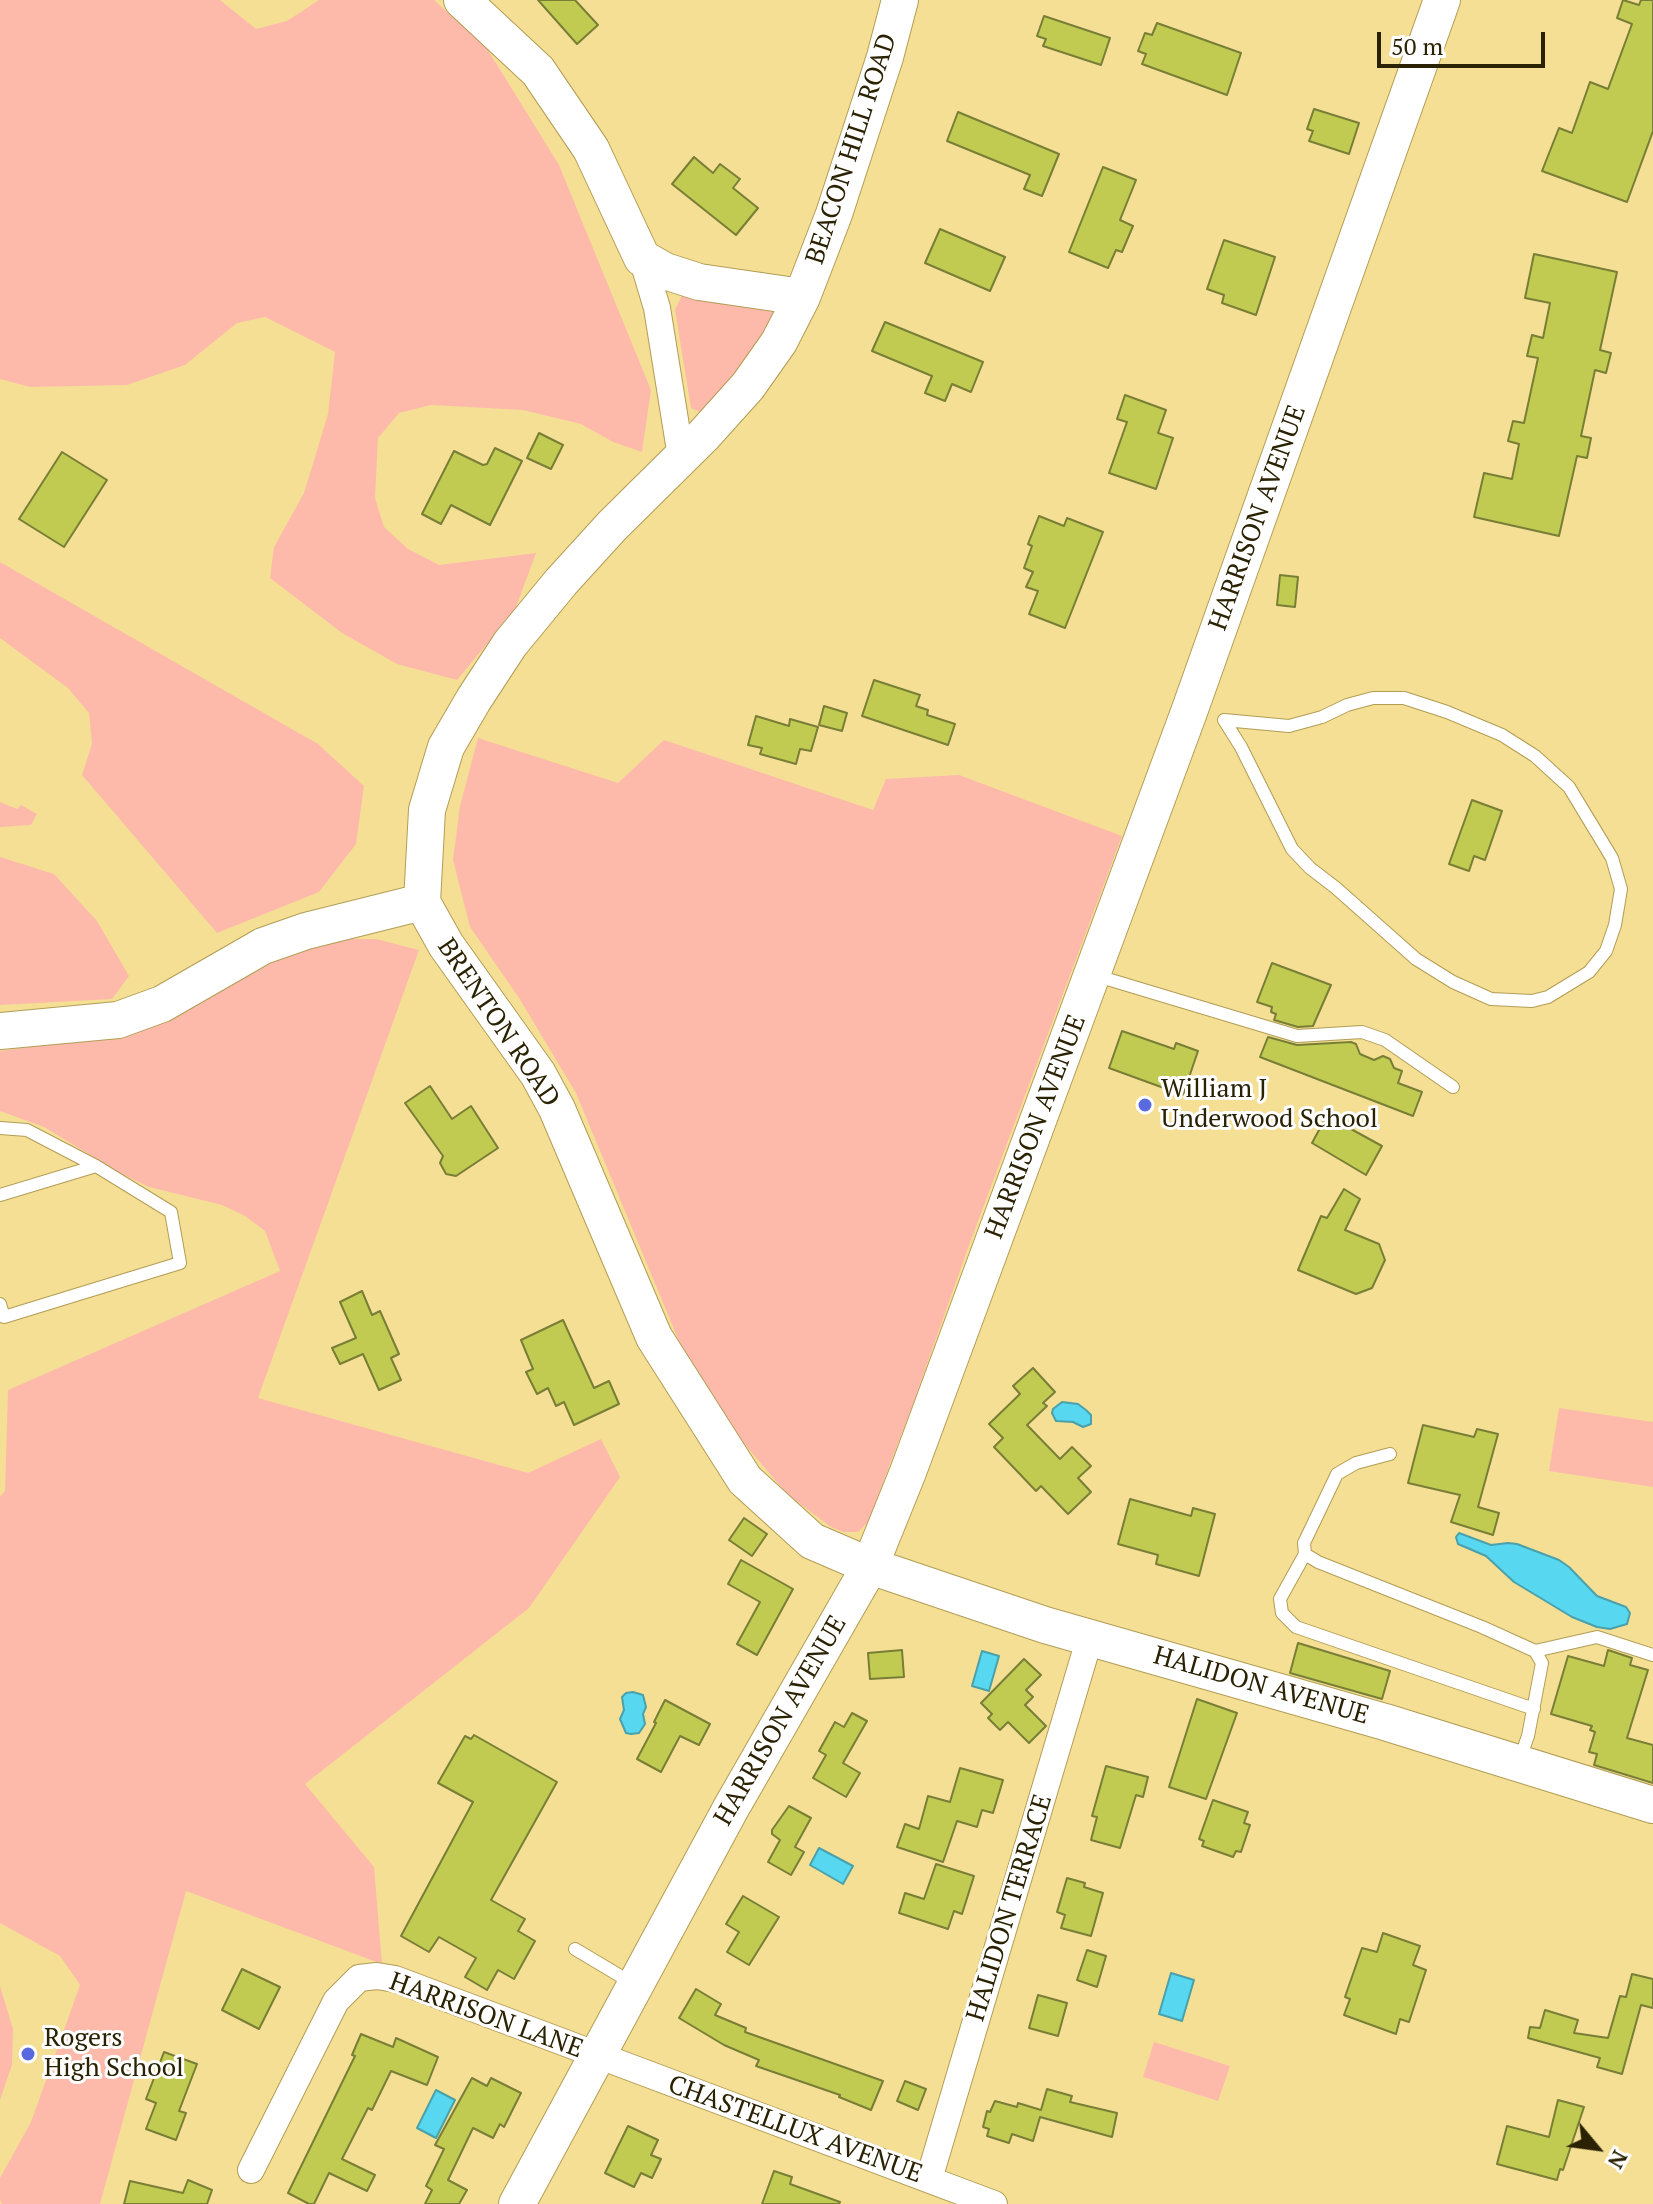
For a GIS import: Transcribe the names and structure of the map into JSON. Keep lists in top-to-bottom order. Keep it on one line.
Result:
{"streets":{"street":["BEACON HILL ROAD","HARRISON AVENUE","BRENTON ROAD","HALIDON AVENUE","HALIDON TERRACE","HARRISON LANE","CHASTELLUX AVENUE"]},"crossings":[["HARRISON AVENUE","BRENTON ROAD"],["HARRISON AVENUE","HALIDON AVENUE"],["HARRISON AVENUE","HARRISON LANE"],["HARRISON AVENUE","CHASTELLUX AVENUE"],["BRENTON ROAD","HALIDON AVENUE"],["HALIDON AVENUE","HALIDON TERRACE"],["HALIDON TERRACE","CHASTELLUX AVENUE"],["HARRISON LANE","CHASTELLUX AVENUE"]],"places":["William J Underwood School","Rogers High School"],"scale_bar":"50 m","north":"bottom right"}
